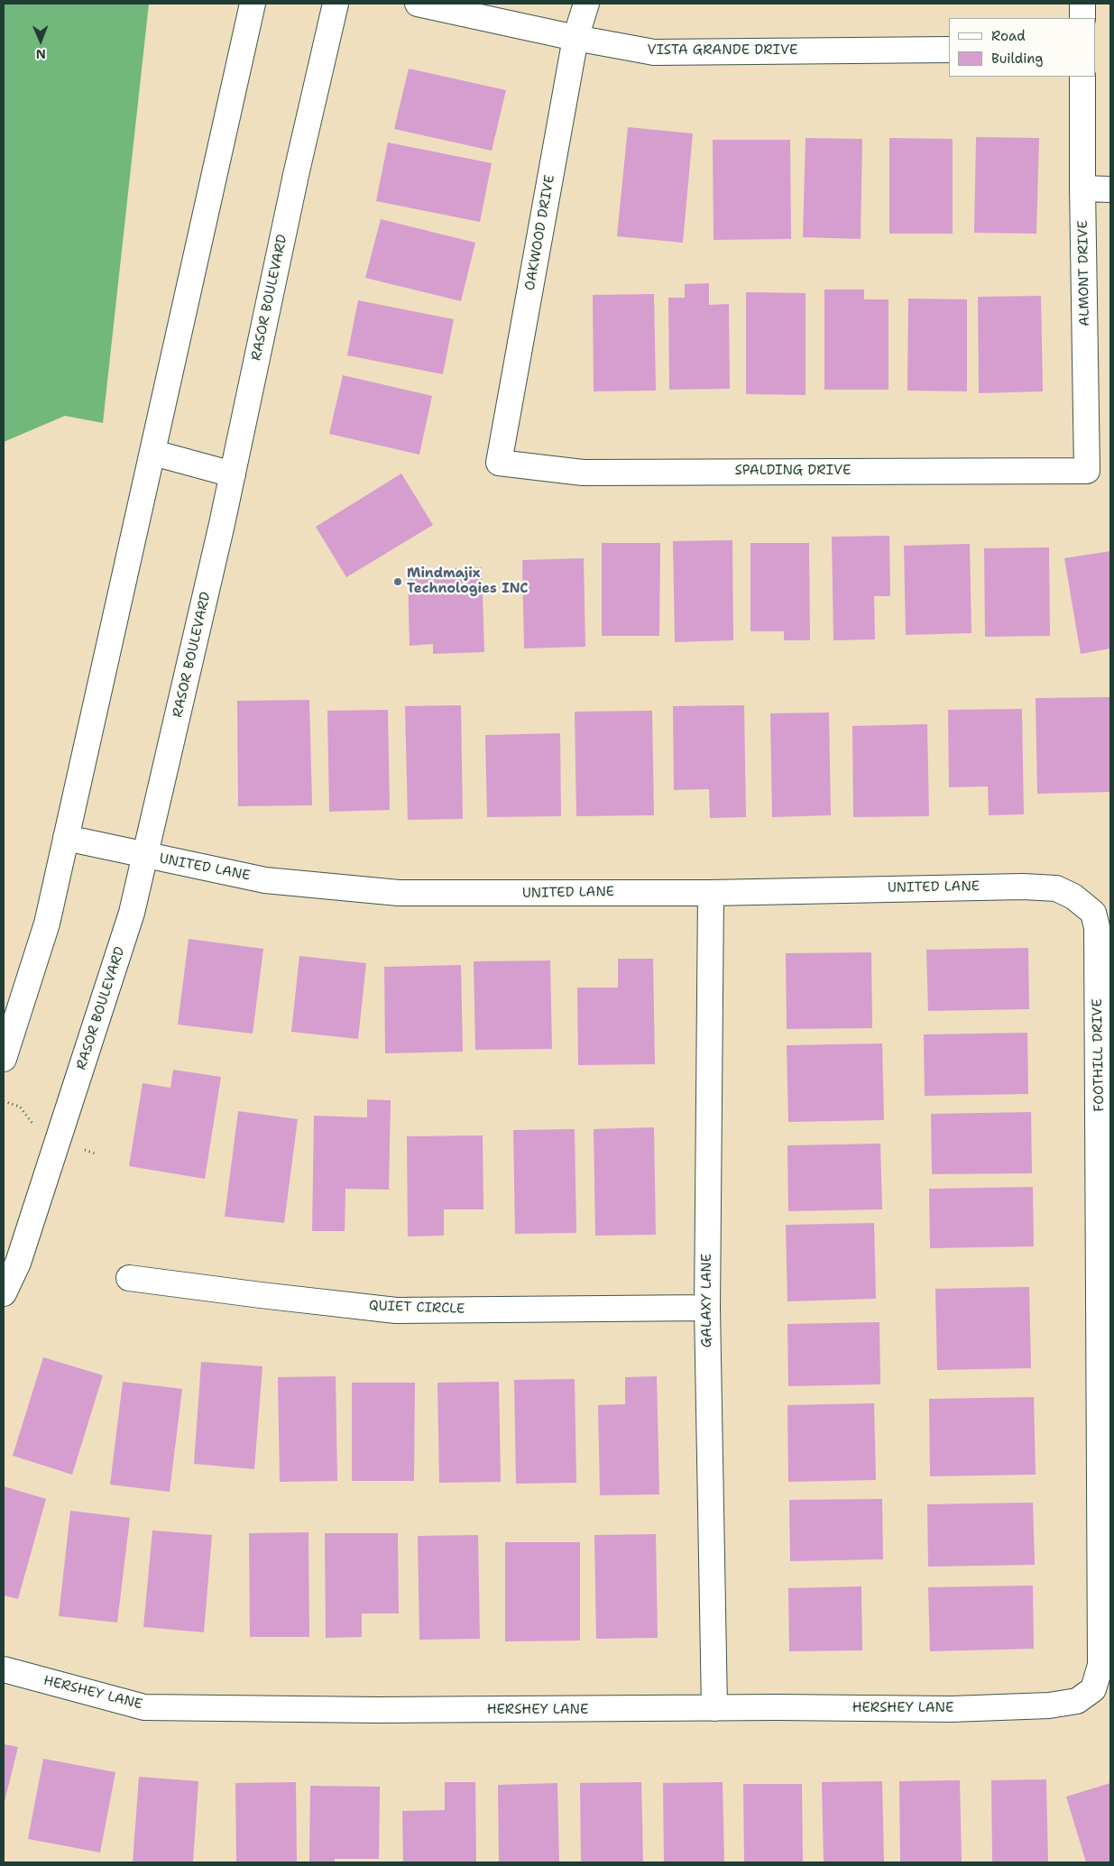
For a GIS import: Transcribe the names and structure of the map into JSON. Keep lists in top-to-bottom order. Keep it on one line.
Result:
{"streets":{"street":["VISTA GRANDE DRIVE","OAKWOOD DRIVE","ALMONT DRIVE","RASOR BOULEVARD","SPALDING DRIVE","UNITED LANE","FOOTHILL DRIVE","GALAXY LANE","QUIET CIRCLE","HERSHEY LANE"]},"crossings":[["VISTA GRANDE DRIVE","OAKWOOD DRIVE"],["OAKWOOD DRIVE","SPALDING DRIVE"],["ALMONT DRIVE","SPALDING DRIVE"],["RASOR BOULEVARD","UNITED LANE"],["UNITED LANE","FOOTHILL DRIVE"],["UNITED LANE","GALAXY LANE"],["FOOTHILL DRIVE","HERSHEY LANE"],["GALAXY LANE","QUIET CIRCLE"],["GALAXY LANE","HERSHEY LANE"]],"places":["Mindmajix Technologies INC"],"legend":["Road","Building"],"north":"bottom"}
